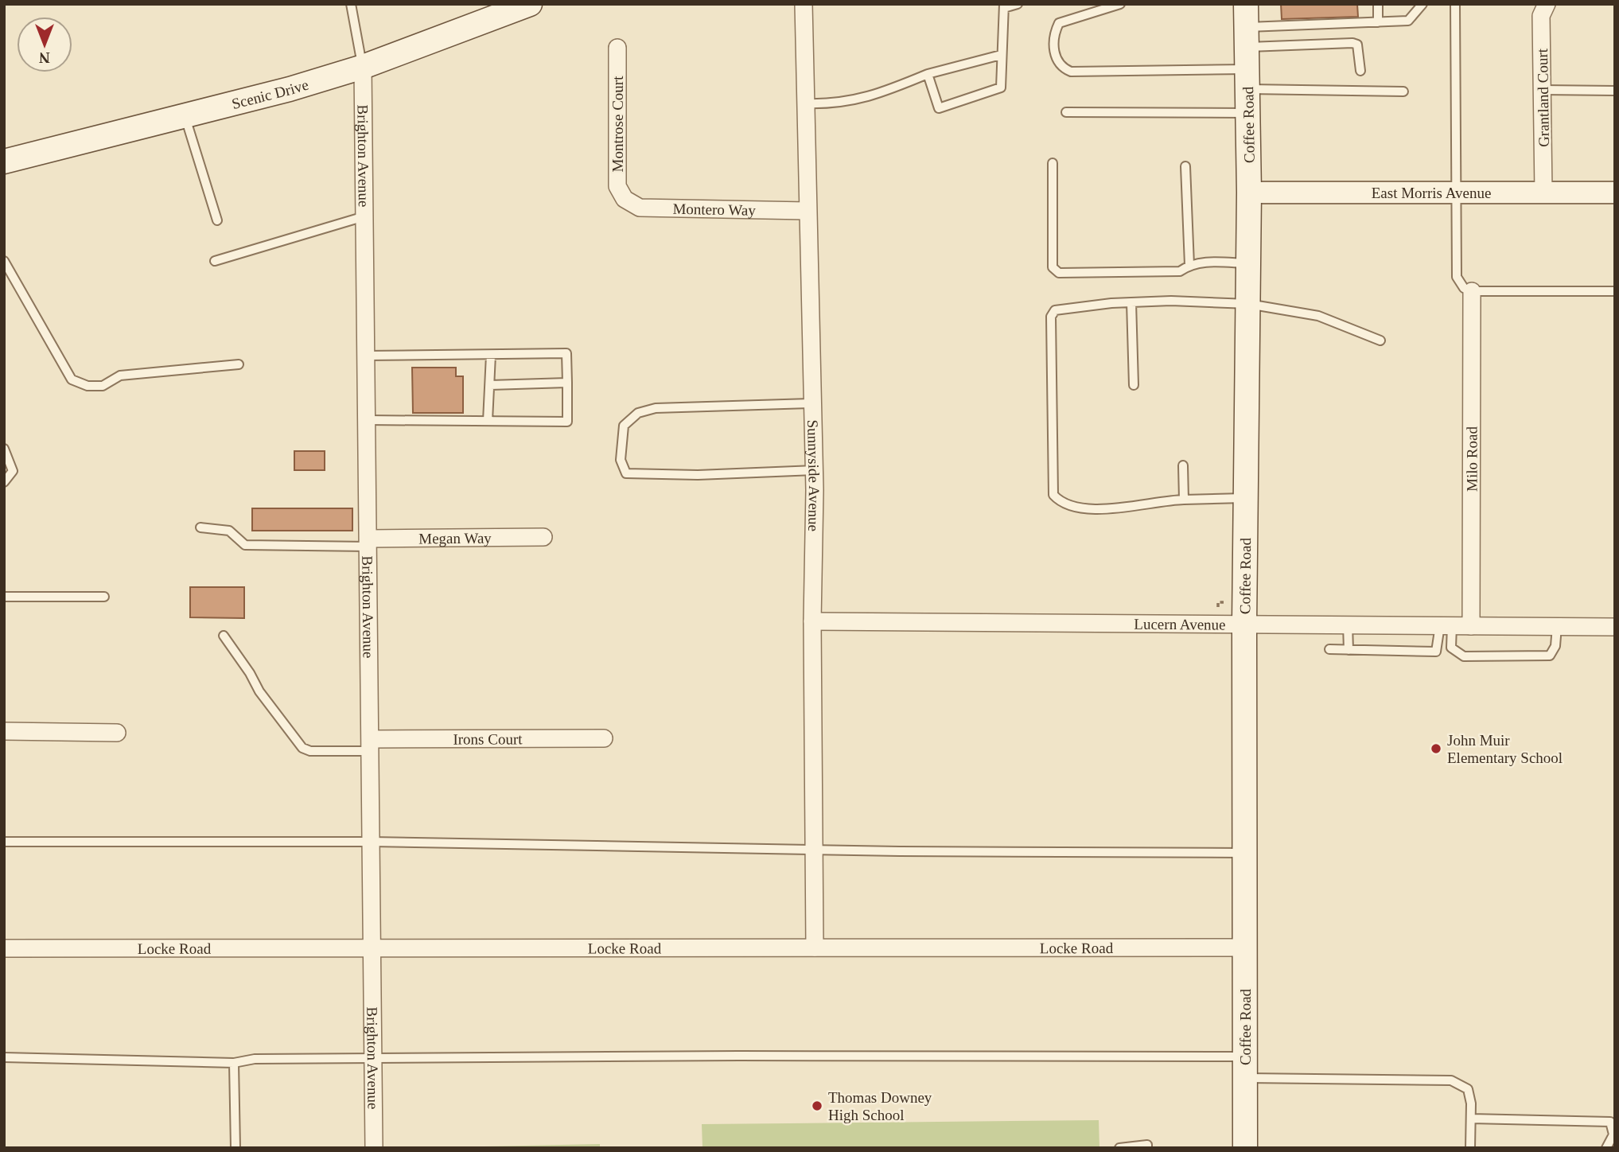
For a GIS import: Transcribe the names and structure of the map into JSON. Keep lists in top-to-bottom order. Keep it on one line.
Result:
{"streets":{"main road":["Scenic Drive","Coffee Road"],"street":["Grantland Court","Montrose Court","Brighton Avenue","East Morris Avenue","Montero Way","Milo Road","Sunnyside Avenue","Megan Way","Lucern Avenue","Irons Court","Locke Road"]},"crossings":[["Scenic Drive","Brighton Avenue"],["Grantland Court","East Morris Avenue"],["Montrose Court","Montero Way"],["Coffee Road","East Morris Avenue"],["Coffee Road","Lucern Avenue"],["Coffee Road","Locke Road"],["Brighton Avenue","Megan Way"],["Brighton Avenue","Irons Court"],["Brighton Avenue","Locke Road"],["Montero Way","Sunnyside Avenue"],["Milo Road","Lucern Avenue"],["Sunnyside Avenue","Lucern Avenue"],["Sunnyside Avenue","Locke Road"]],"places":["John Muir Elementary School","Thomas Downey High School"],"north":"bottom"}
